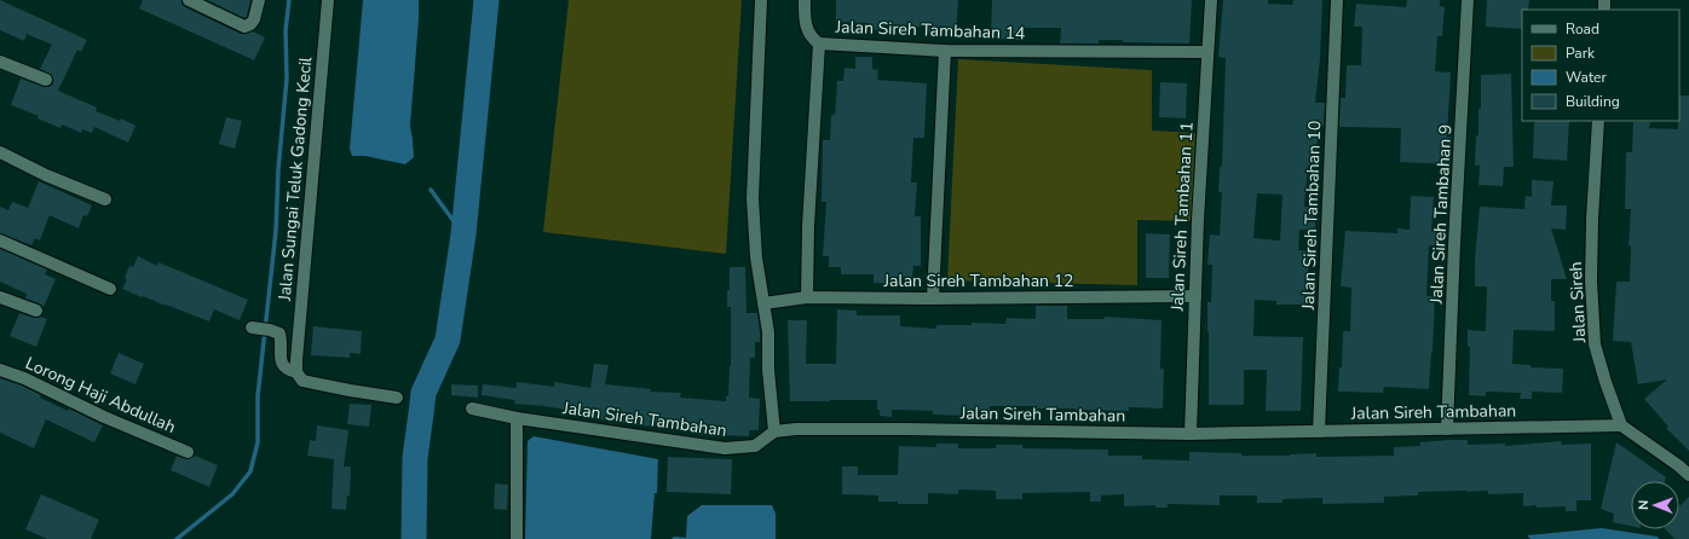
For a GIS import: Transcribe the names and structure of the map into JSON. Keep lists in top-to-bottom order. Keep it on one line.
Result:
{"streets":{"street":["Jalan Sireh Tambahan 14","Jalan Sungai Teluk Gadong Kecil","Jalan Sireh Tambahan 9","Jalan Sireh Tambahan 10","Jalan Sireh Tambahan 11","Jalan Sireh Tambahan 12","Jalan Sireh","Lorong Haji Abdullah","Jalan Sireh Tambahan"]},"crossings":[["Jalan Sireh Tambahan 14","Jalan Sireh Tambahan 11"],["Jalan Sireh Tambahan 14","Jalan Sireh Tambahan 12"],["Jalan Sireh Tambahan 9","Jalan Sireh Tambahan"],["Jalan Sireh Tambahan 10","Jalan Sireh Tambahan"],["Jalan Sireh Tambahan 11","Jalan Sireh Tambahan 12"],["Jalan Sireh Tambahan 11","Jalan Sireh Tambahan"],["Jalan Sireh","Jalan Sireh Tambahan"]],"legend":["Road","Park","Water","Building"],"north":"left"}
